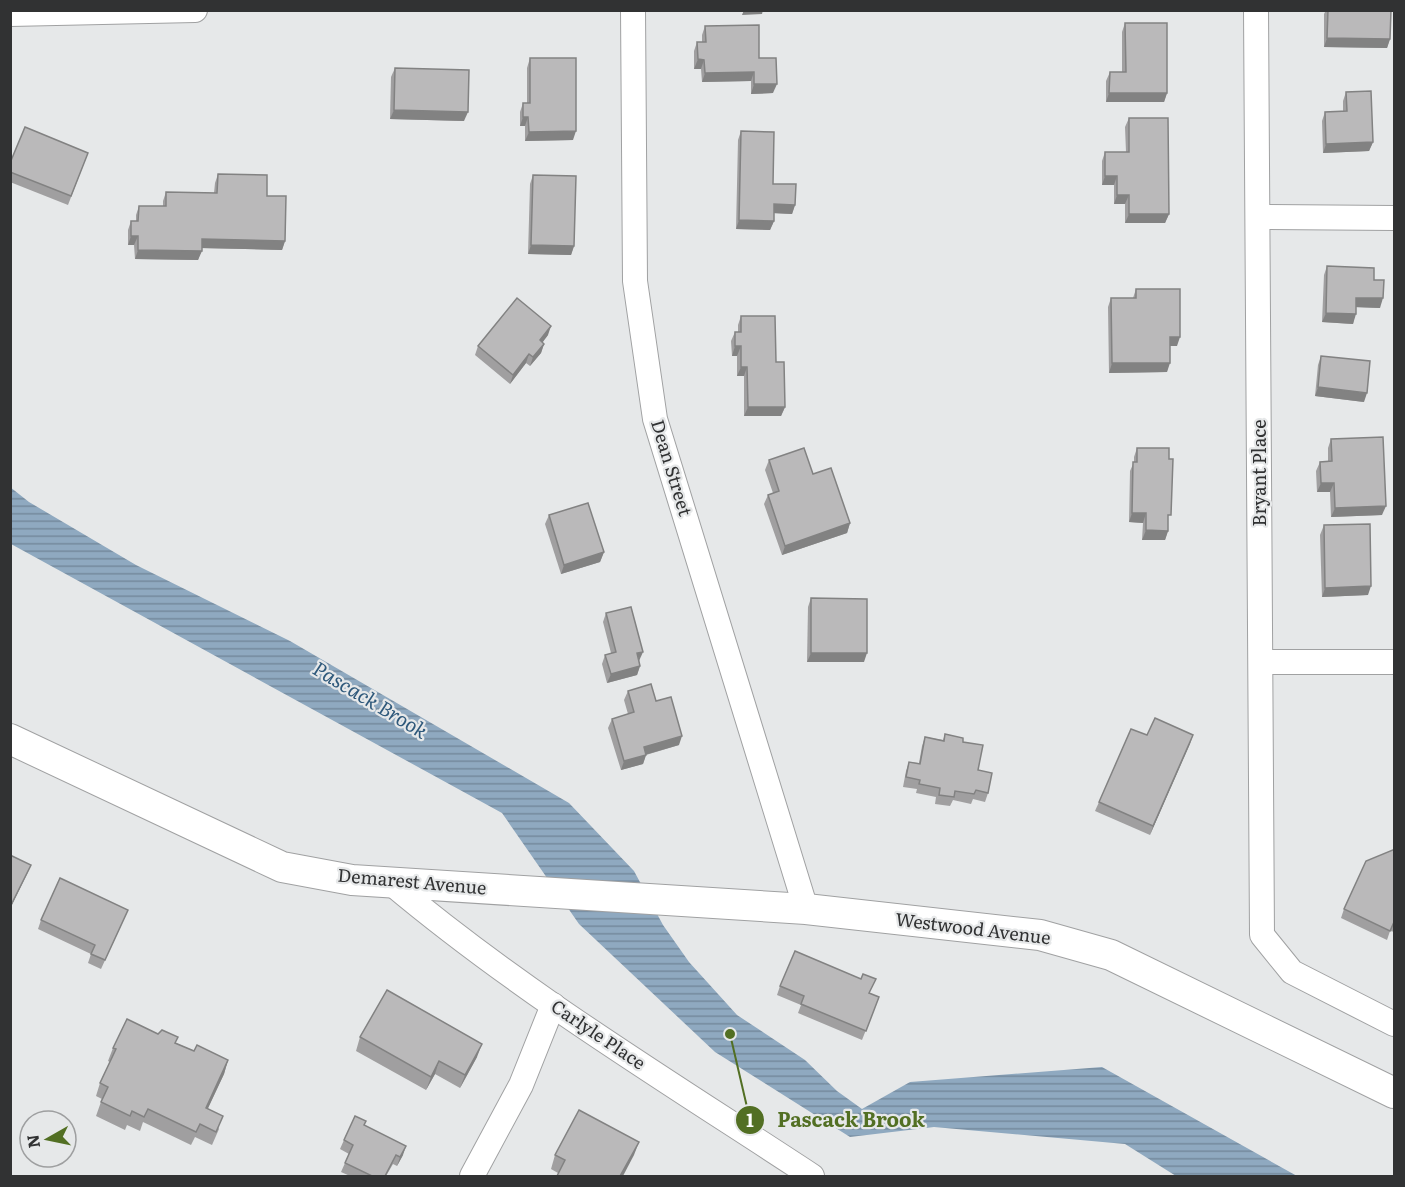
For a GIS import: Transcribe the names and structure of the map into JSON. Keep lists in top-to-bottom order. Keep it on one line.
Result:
{"streets":{"street":["Dean Street","Bryant Place","Demarest Avenue","Westwood Avenue","Carlyle Place"]},"crossings":[["Dean Street","Westwood Avenue"],["Demarest Avenue","Westwood Avenue"],["Demarest Avenue","Carlyle Place"]],"water":["Pascack Brook"],"places":["Pascack Brook"],"north":"left"}
